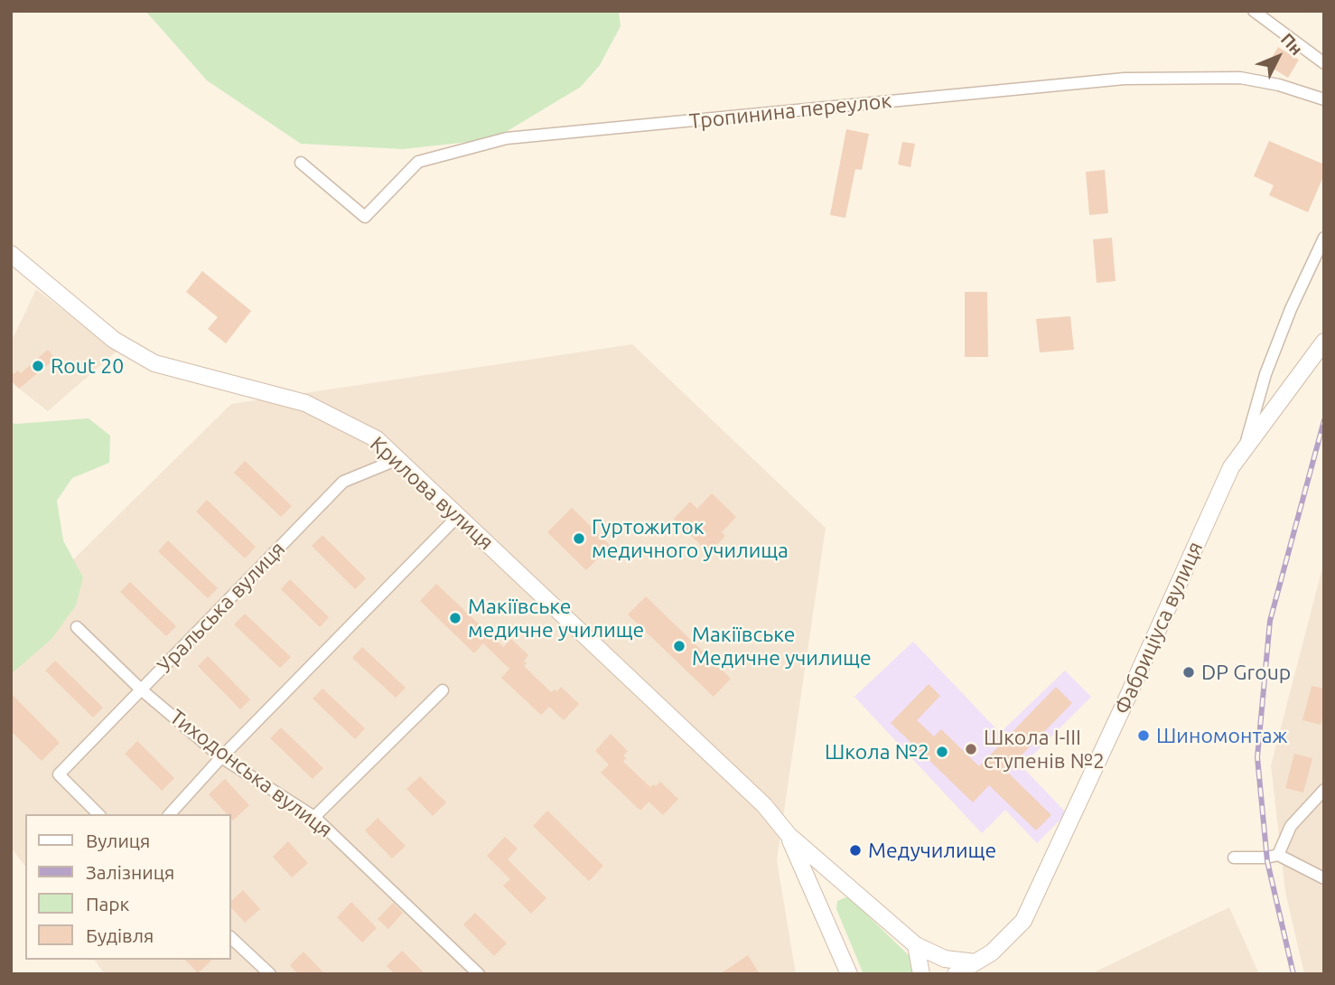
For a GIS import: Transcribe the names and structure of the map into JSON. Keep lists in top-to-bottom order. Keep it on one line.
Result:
{"streets":{"main road":["Крилова вулиця","Фабриціуса вулиця"],"street":["Тропинина переулок","Уральська вулиця","Тиходонська вулиця"]},"crossings":[["Крилова вулиця","Уральська вулиця"],["Уральська вулиця","Тиходонська вулиця"]],"places":["Rout 20","Гуртожиток медичного училища","Макіївське медичне училище","Макіївське Медичне училище","DP Group","Шиномонтаж","Школа I-III ступенів №2","Школа №2","Медучилище"],"legend":["Вулиця","Залізниця","Парк","Будівля"],"north":"top right"}
